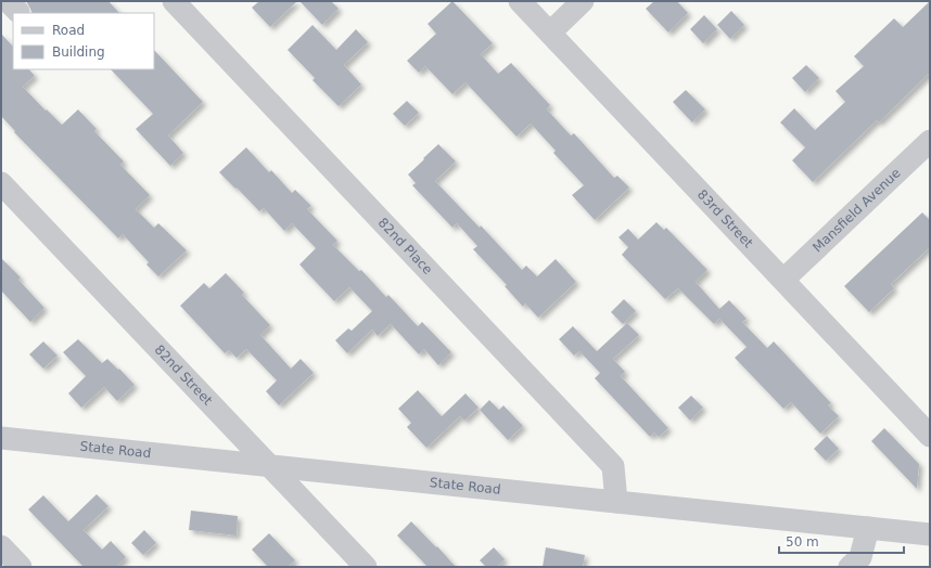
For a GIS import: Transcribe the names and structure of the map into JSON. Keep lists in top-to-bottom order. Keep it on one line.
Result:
{"streets":{"street":["Mansfield Avenue","83rd Street","82nd Place","82nd Street","State Road"]},"crossings":[["Mansfield Avenue","83rd Street"],["82nd Place","State Road"],["82nd Street","State Road"]],"legend":["Road","Building"],"scale_bar":"50 m"}
